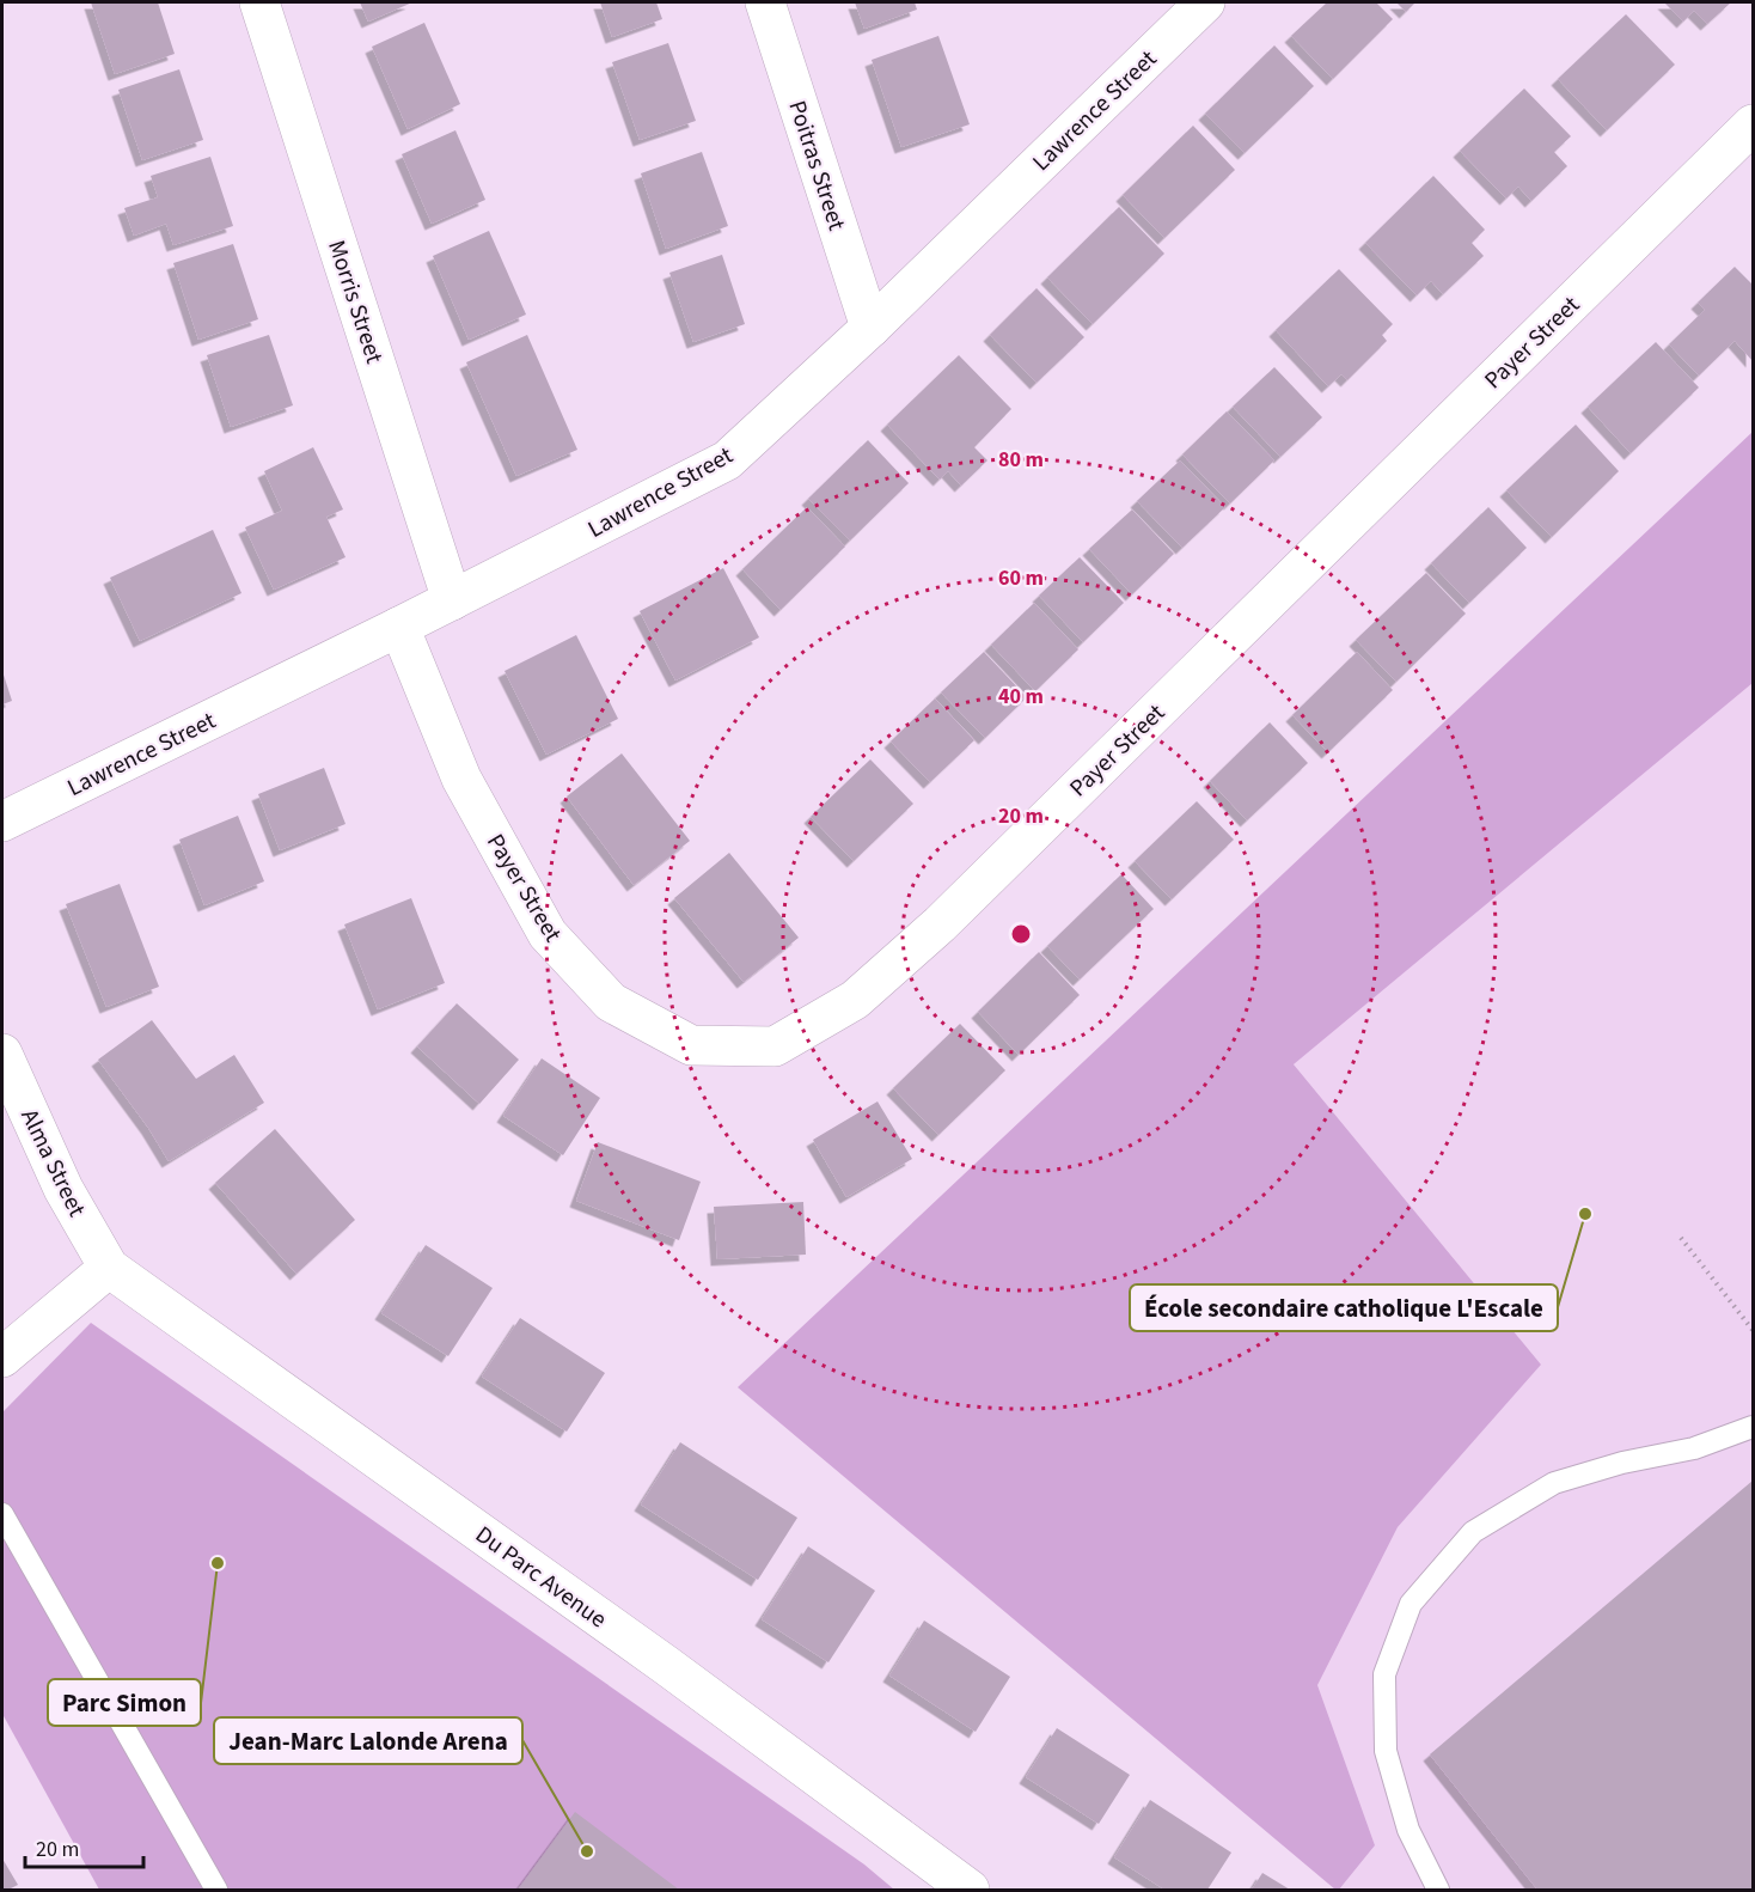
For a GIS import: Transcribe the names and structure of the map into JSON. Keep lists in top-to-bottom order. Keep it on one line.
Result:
{"streets":{"street":["Lawrence Street","Poitras Street","Morris Street","Payer Street","Alma Street","Du Parc Avenue"]},"crossings":[["Lawrence Street","Poitras Street"],["Lawrence Street","Morris Street"],["Lawrence Street","Payer Street"],["Alma Street","Du Parc Avenue"]],"places":["École secondaire catholique L'Escale","Parc Simon","Jean-Marc Lalonde Arena"],"scale_bar":"20 m","rings":["80 m","60 m","40 m","20 m"]}
